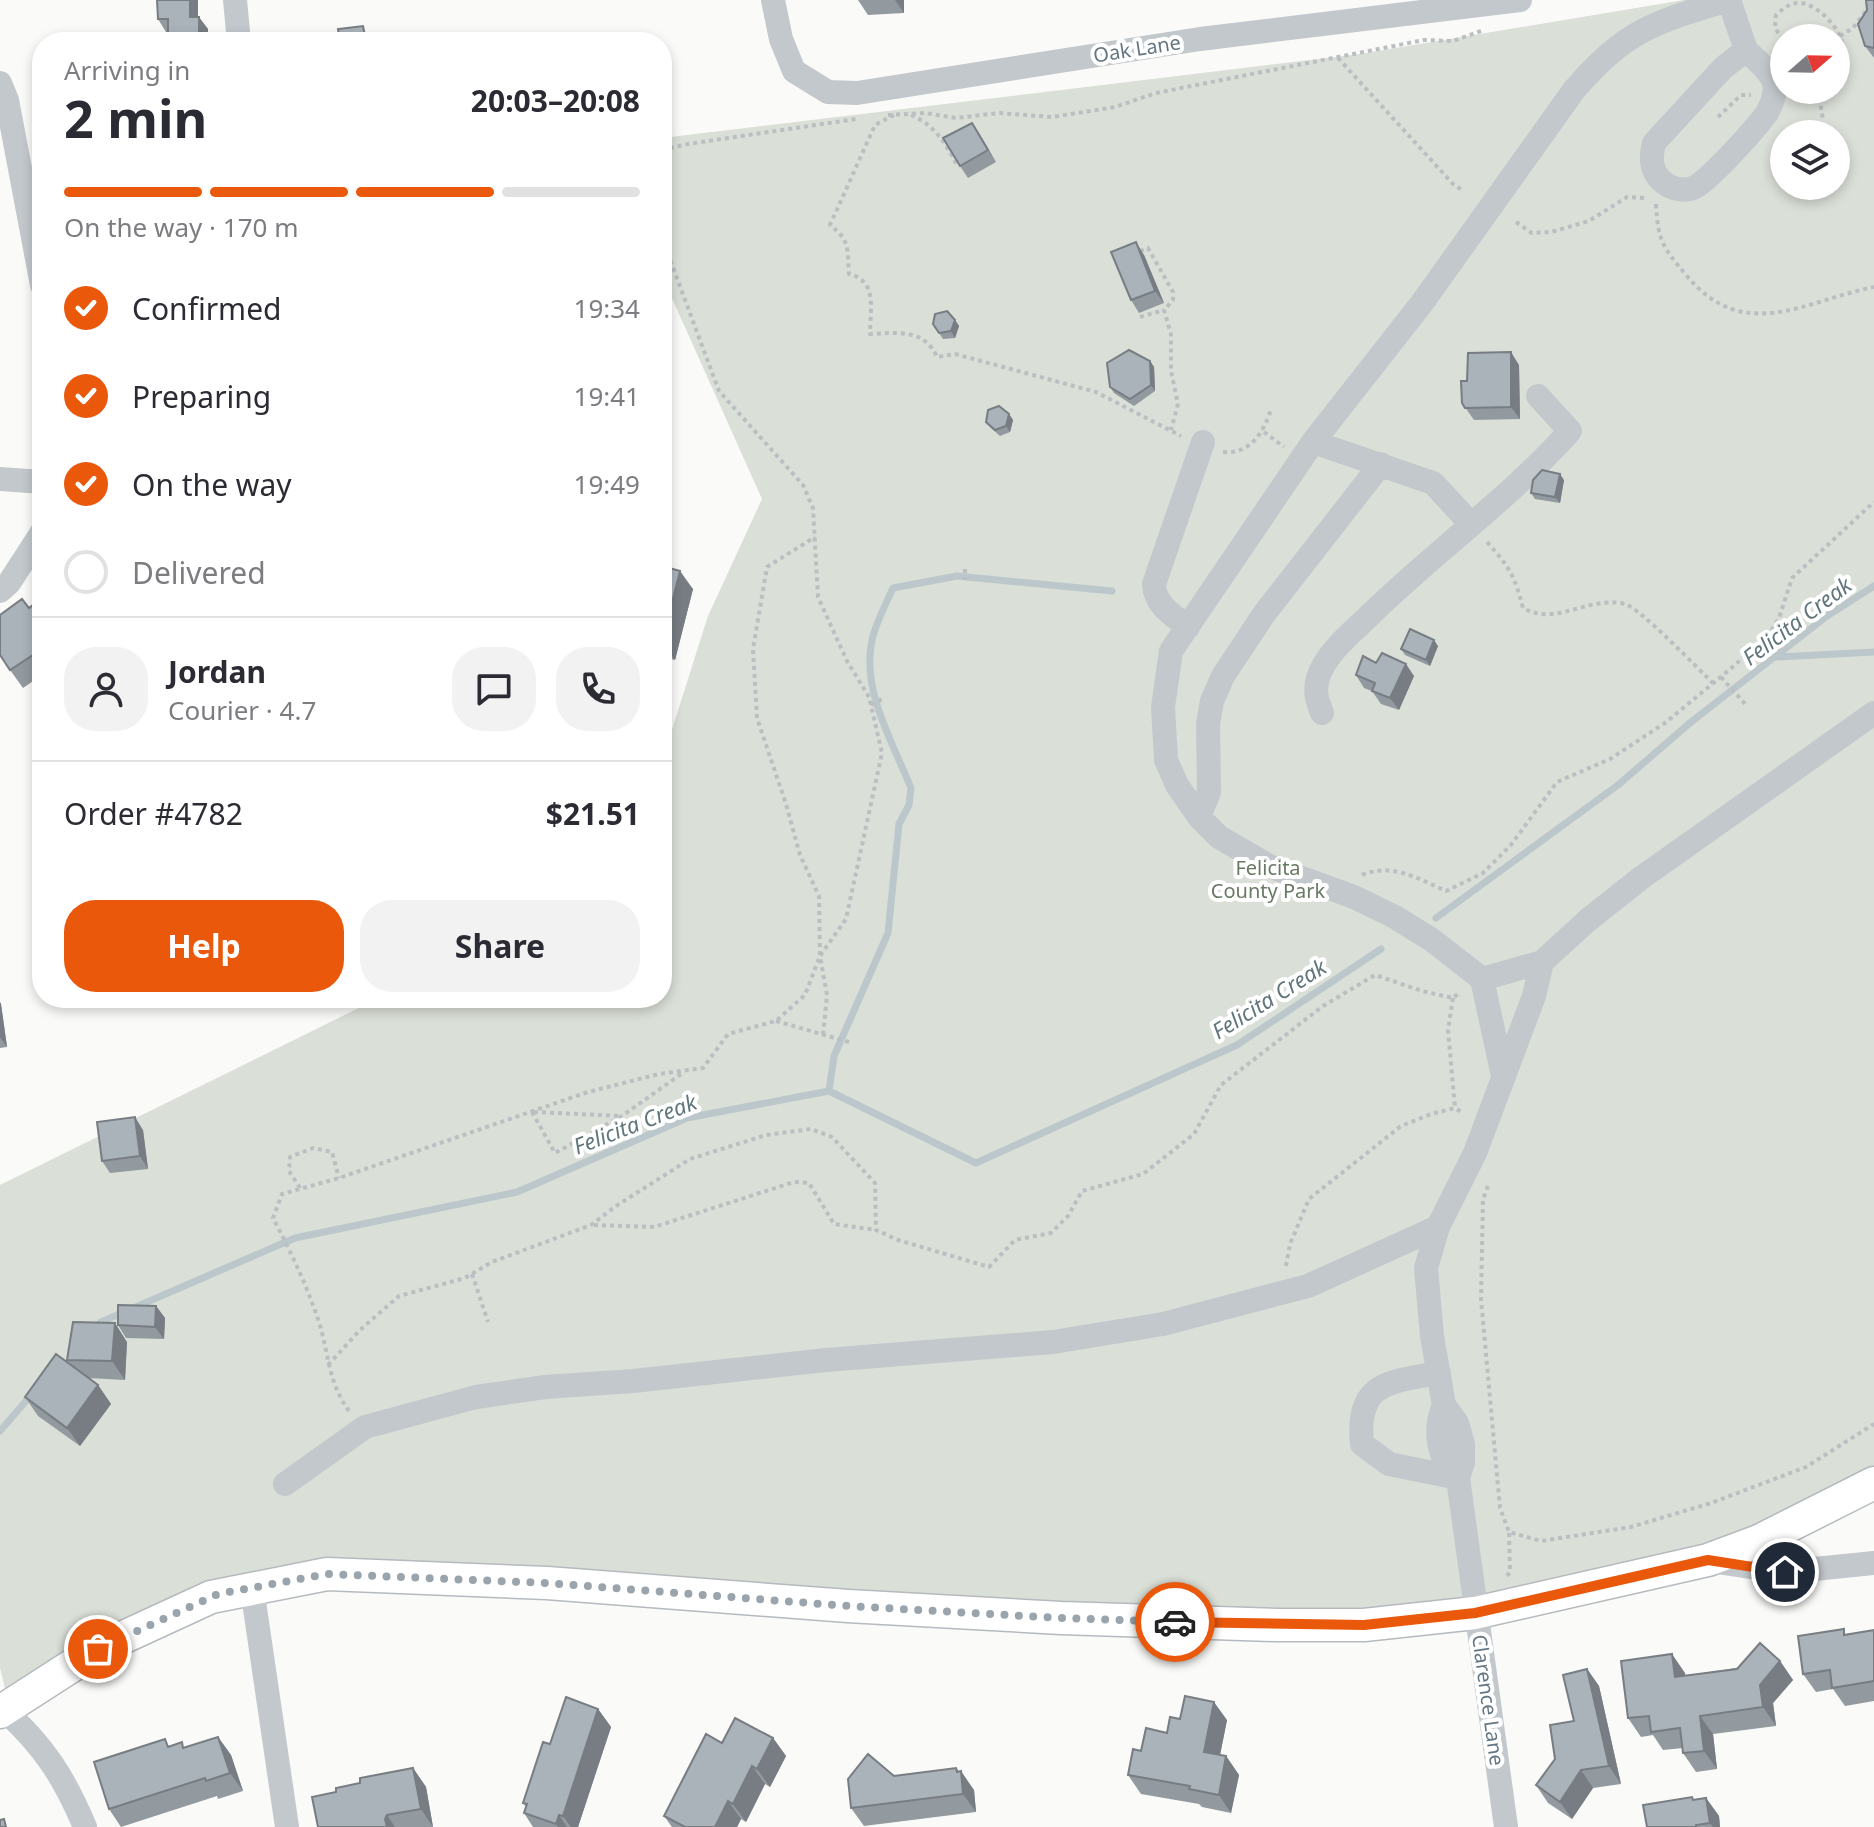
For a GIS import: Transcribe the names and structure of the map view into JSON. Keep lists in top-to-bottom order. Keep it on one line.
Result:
{"streets":{"street":["Oak Lane","Clarence Lane"]},"water":["Felicita Creak"],"parks":["Felicita County Park"],"north":"right","page":{"heading":["2 min","Arriving in","20:03–20:08"],"panel":["Jordan","Courier · 4.7","Order #4782","$21.51"],"bar":"On the way · 170 m","list":[["Confirmed","19:34"],["Preparing","19:41"],["On the way","19:49"],"Delivered"],"buttons":["Help","Share"]}}
